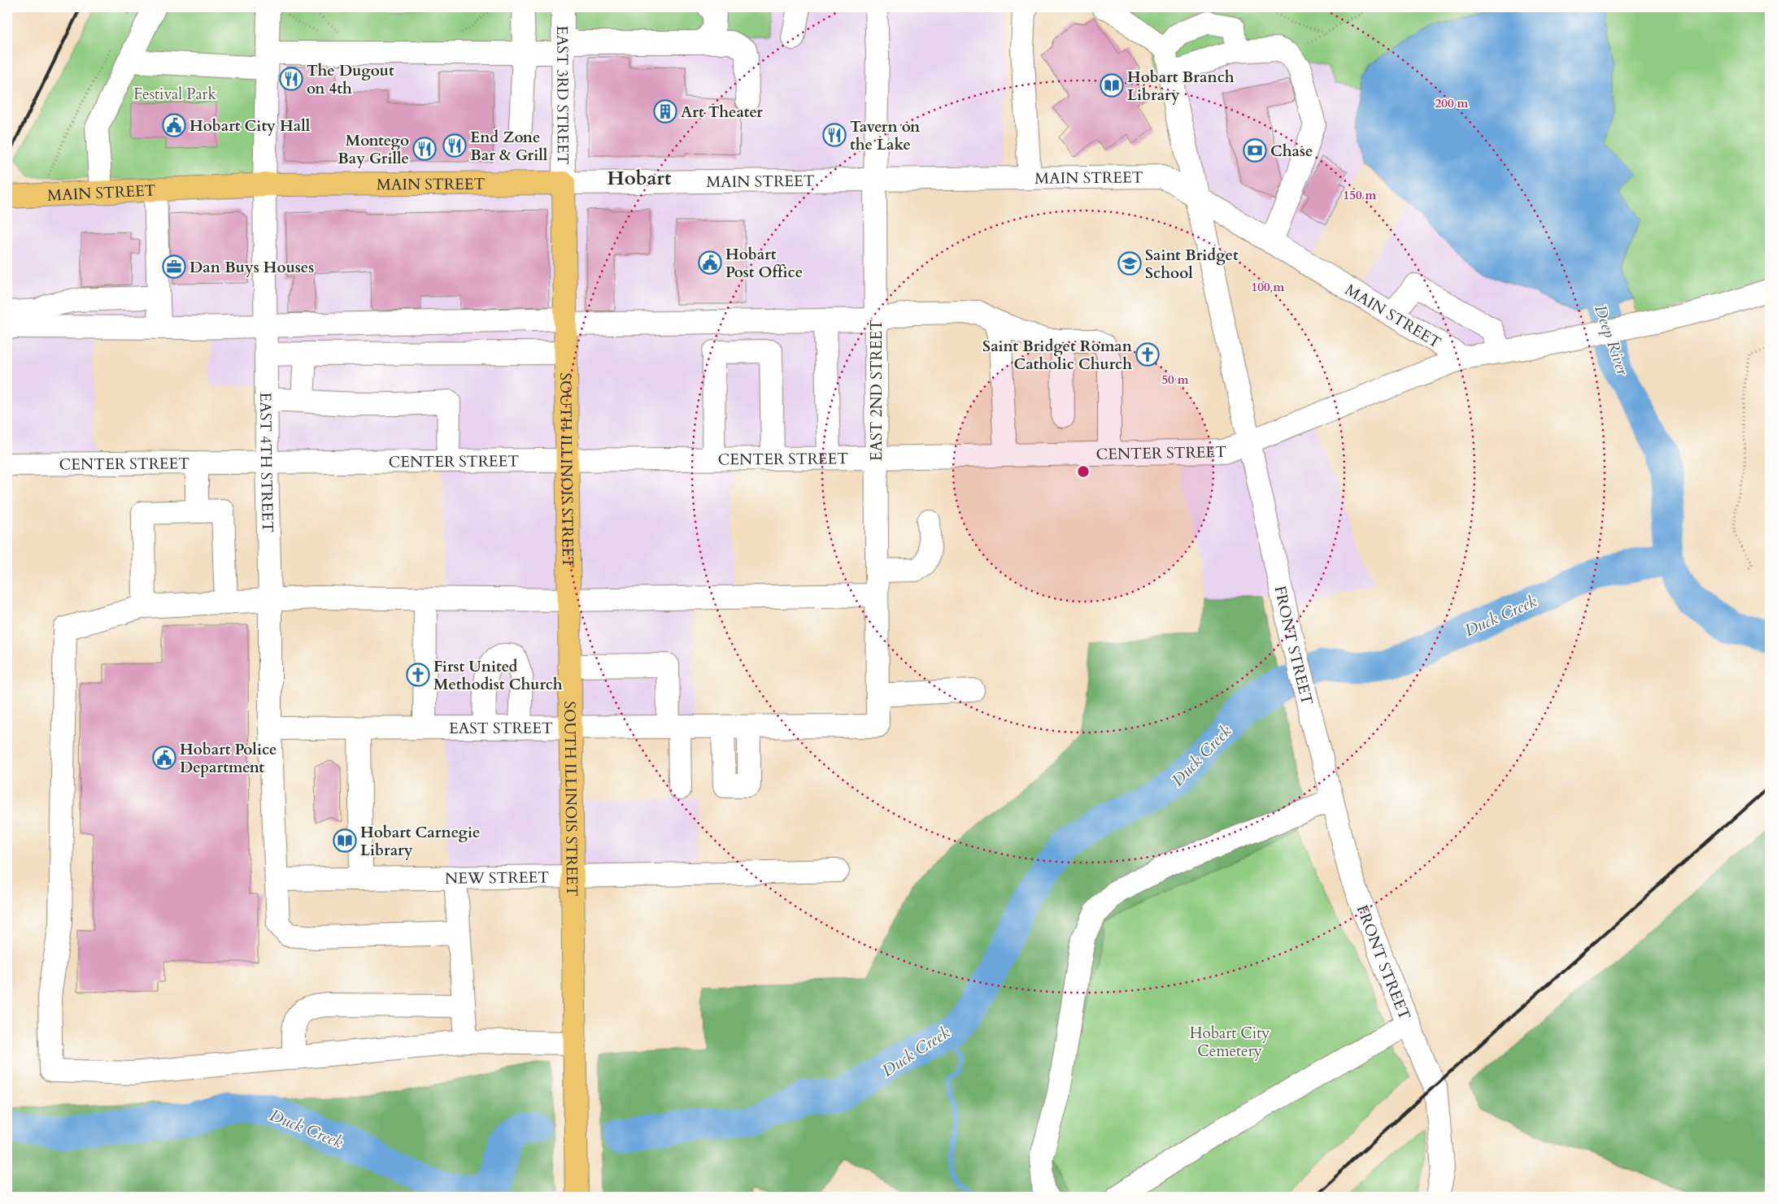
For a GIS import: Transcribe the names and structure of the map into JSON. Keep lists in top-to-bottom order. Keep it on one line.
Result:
{"streets":{"main road":["MAIN STREET","SOUTH ILLINOIS STREET"],"street":["EAST 3RD STREET","EAST 2ND STREET","CENTER STREET","EAST 4TH STREET","FRONT STREET","EAST STREET","NEW STREET"]},"crossings":[["EAST 3RD STREET","MAIN STREET"],["EAST 3RD STREET","SOUTH ILLINOIS STREET"],["MAIN STREET","EAST 2ND STREET"],["MAIN STREET","CENTER STREET"],["MAIN STREET","EAST 4TH STREET"],["MAIN STREET","SOUTH ILLINOIS STREET"],["MAIN STREET","FRONT STREET"],["EAST 2ND STREET","CENTER STREET"],["EAST 2ND STREET","EAST STREET"],["CENTER STREET","EAST 4TH STREET"],["CENTER STREET","SOUTH ILLINOIS STREET"],["CENTER STREET","FRONT STREET"],["EAST 4TH STREET","EAST STREET"],["EAST 4TH STREET","NEW STREET"],["SOUTH ILLINOIS STREET","EAST STREET"],["SOUTH ILLINOIS STREET","NEW STREET"]],"districts":["Hobart"],"water":["Deep River","Duck Creek"],"parks":["Festival Park","Hobart City Cemetery"],"places":{"restaurant":["The Dugout on 4th","Tavern on the Lake","End Zone Bar & Grill","Montego Bay Grille"],"library":["Hobart Branch Library","Hobart Carnegie Library"],"building":["Art Theater"],"public building":["Hobart City Hall","Hobart Post Office","Hobart Police Department"],"bank":["Chase"],"school or university":["Saint Bridget School"],"office":["Dan Buys Houses"],"church":["Saint Bridget Roman Catholic Church","First United Methodist Church"]},"rings":["200 m","150 m","100 m","50 m"]}
